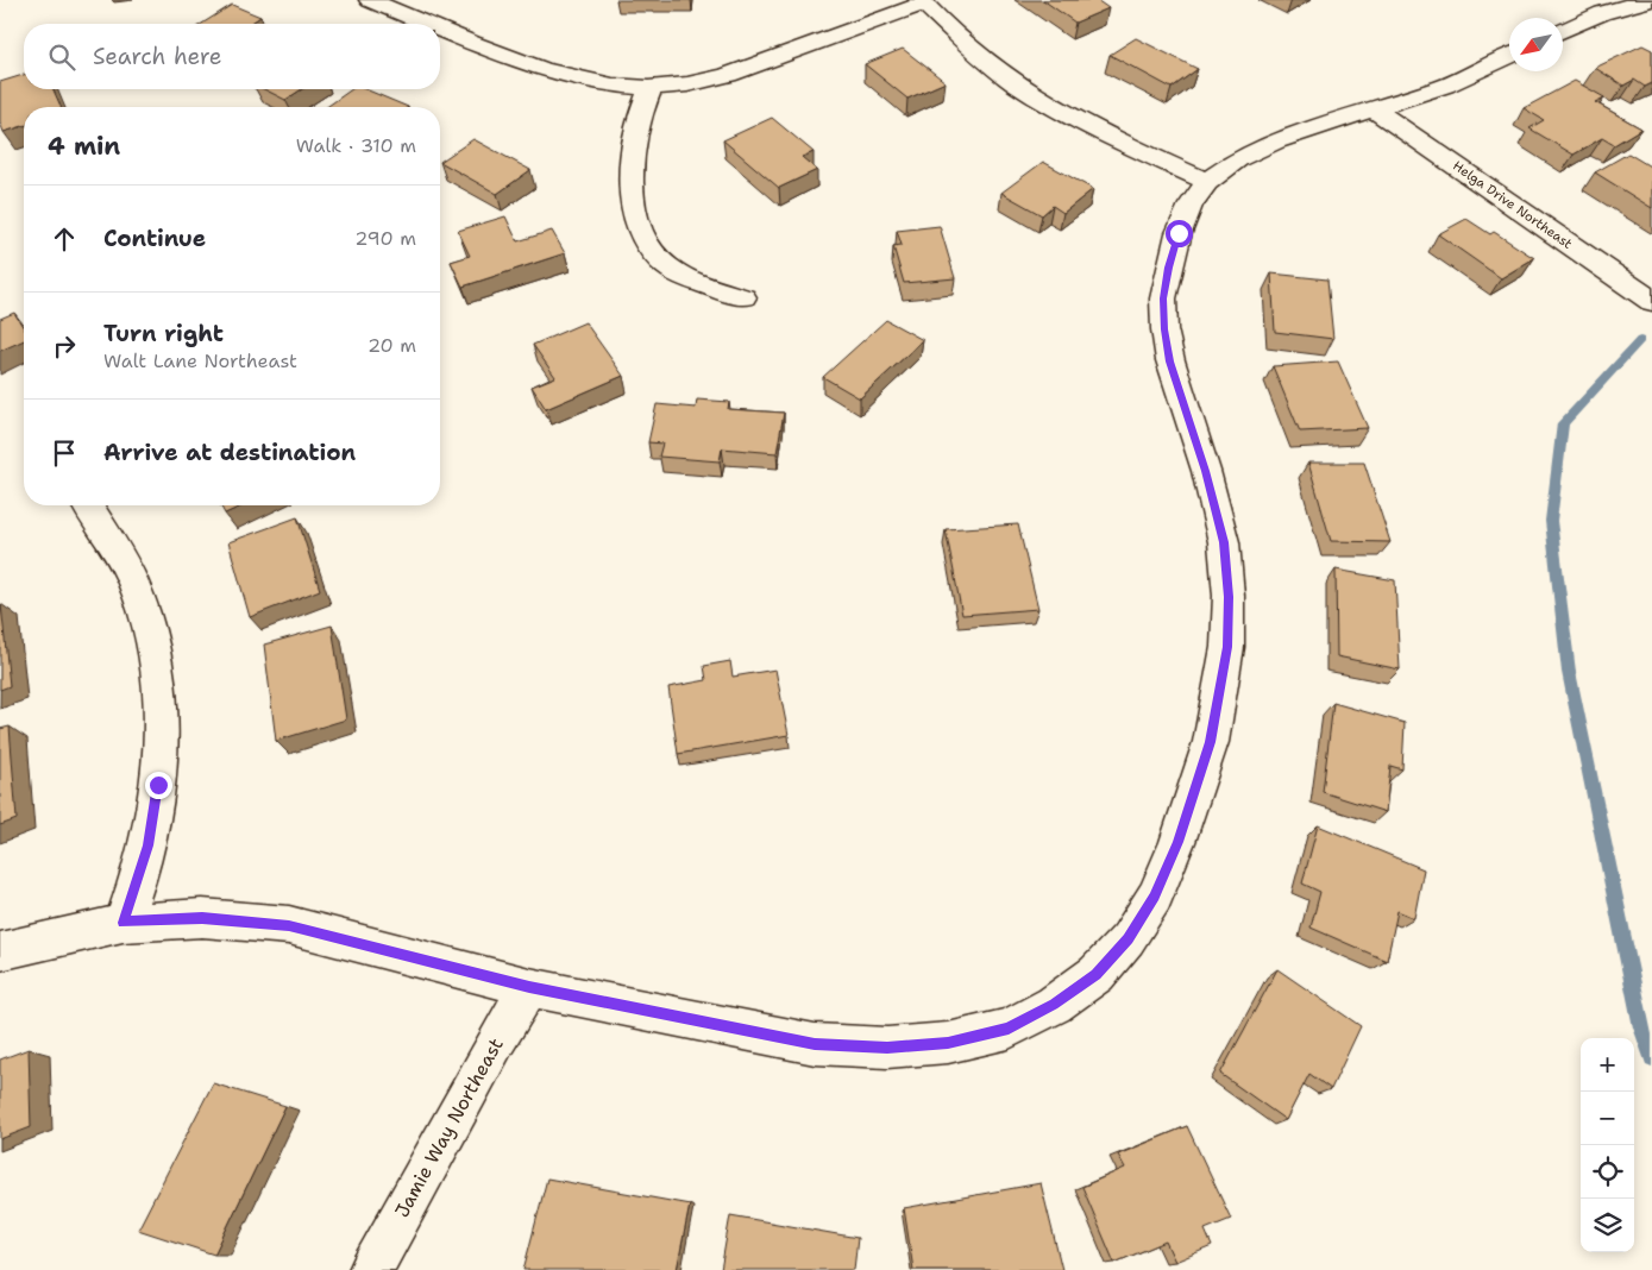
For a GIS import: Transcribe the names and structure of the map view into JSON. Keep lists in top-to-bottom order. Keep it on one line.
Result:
{"streets":{"street":["Helga Drive Northeast","Jamie Way Northeast"]},"north":"bottom left","page":{"search":"Search here","heading":["4 min","Walk · 310 m"],"list":[["Continue","290 m"],["Turn right","Walt Lane Northeast","20 m"],"Arrive at destination"],"map_buttons":["+","−"]}}
